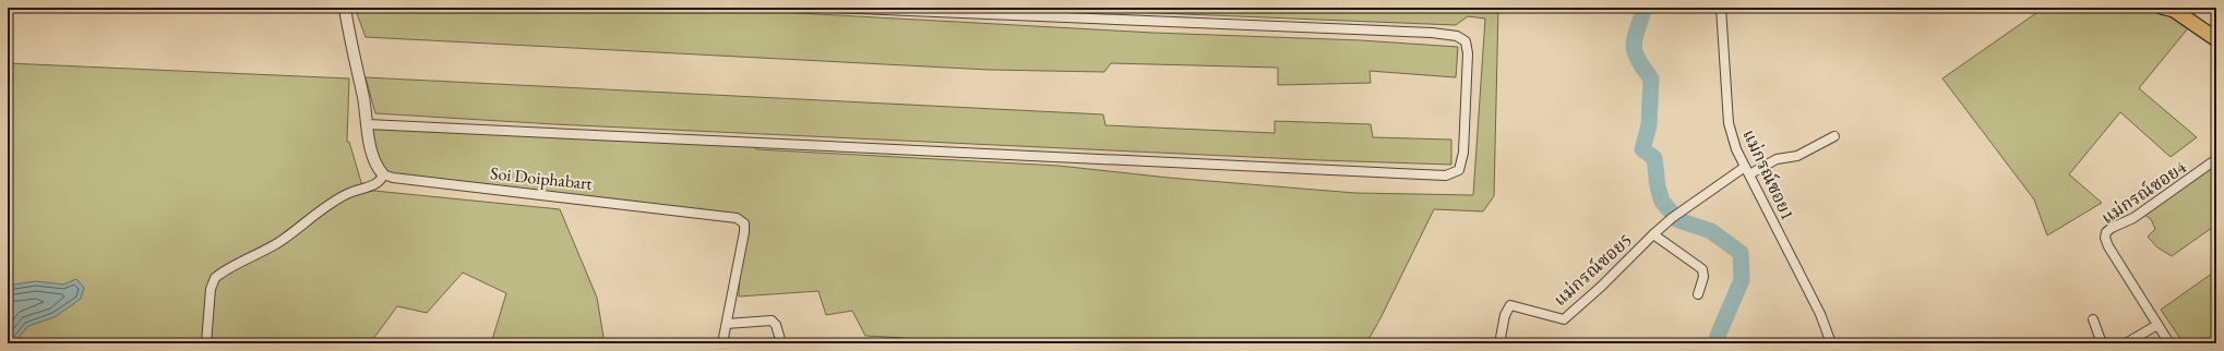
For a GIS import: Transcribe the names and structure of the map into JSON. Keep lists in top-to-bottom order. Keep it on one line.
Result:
{"streets":{"street":["แม่กรณ์ซอย1","Soi Doiphabart","แม่กรณ์ซอย4","แม่กรณ์ซอย5"]}}
